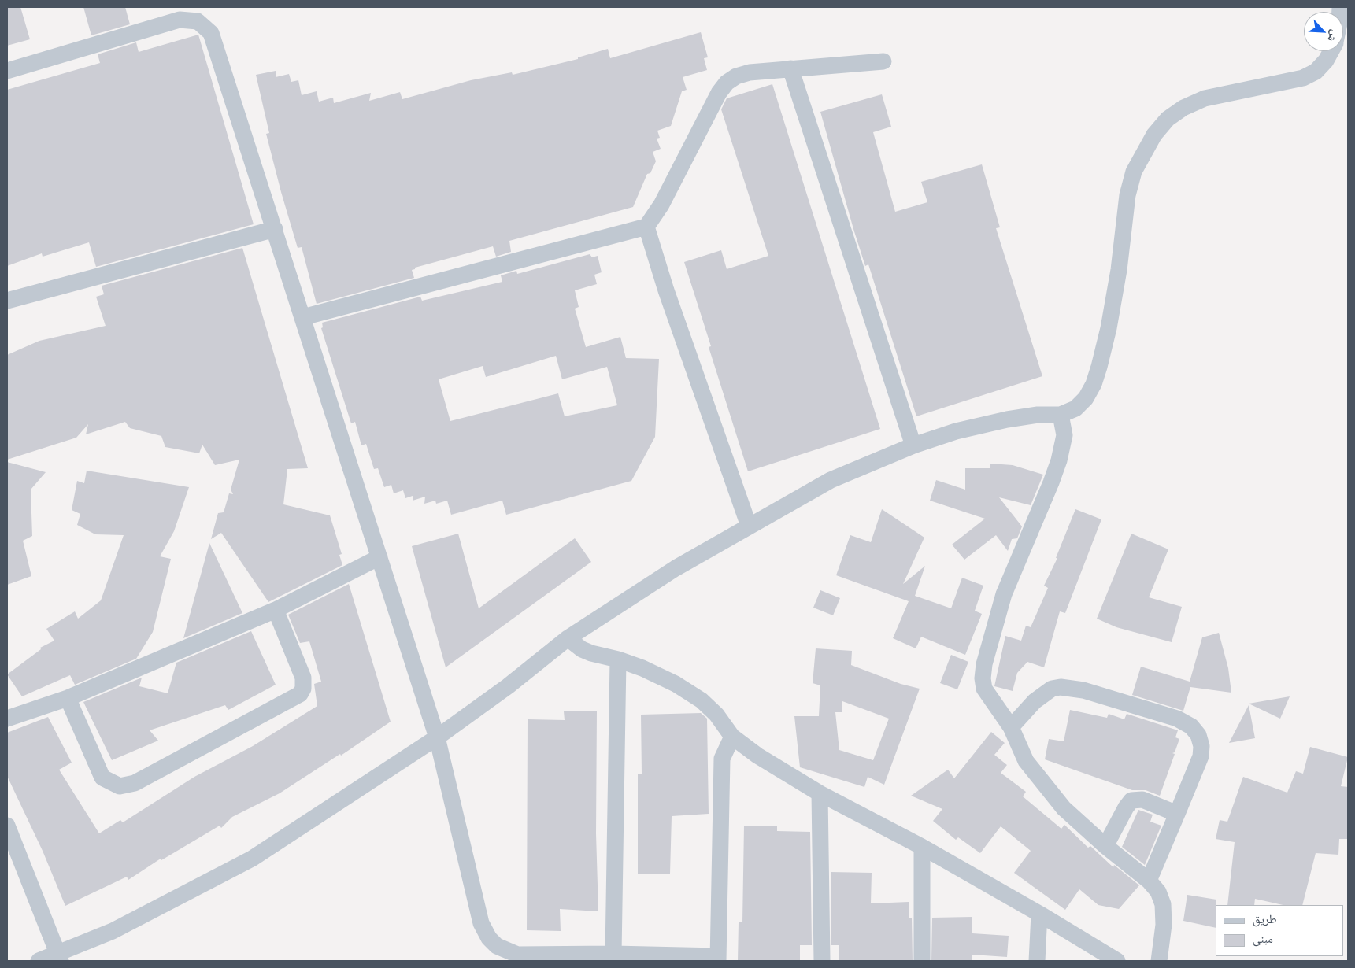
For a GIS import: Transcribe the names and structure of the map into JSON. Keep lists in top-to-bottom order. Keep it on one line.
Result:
{"legend":["طريق","مبنى"],"north":"bottom right"}
